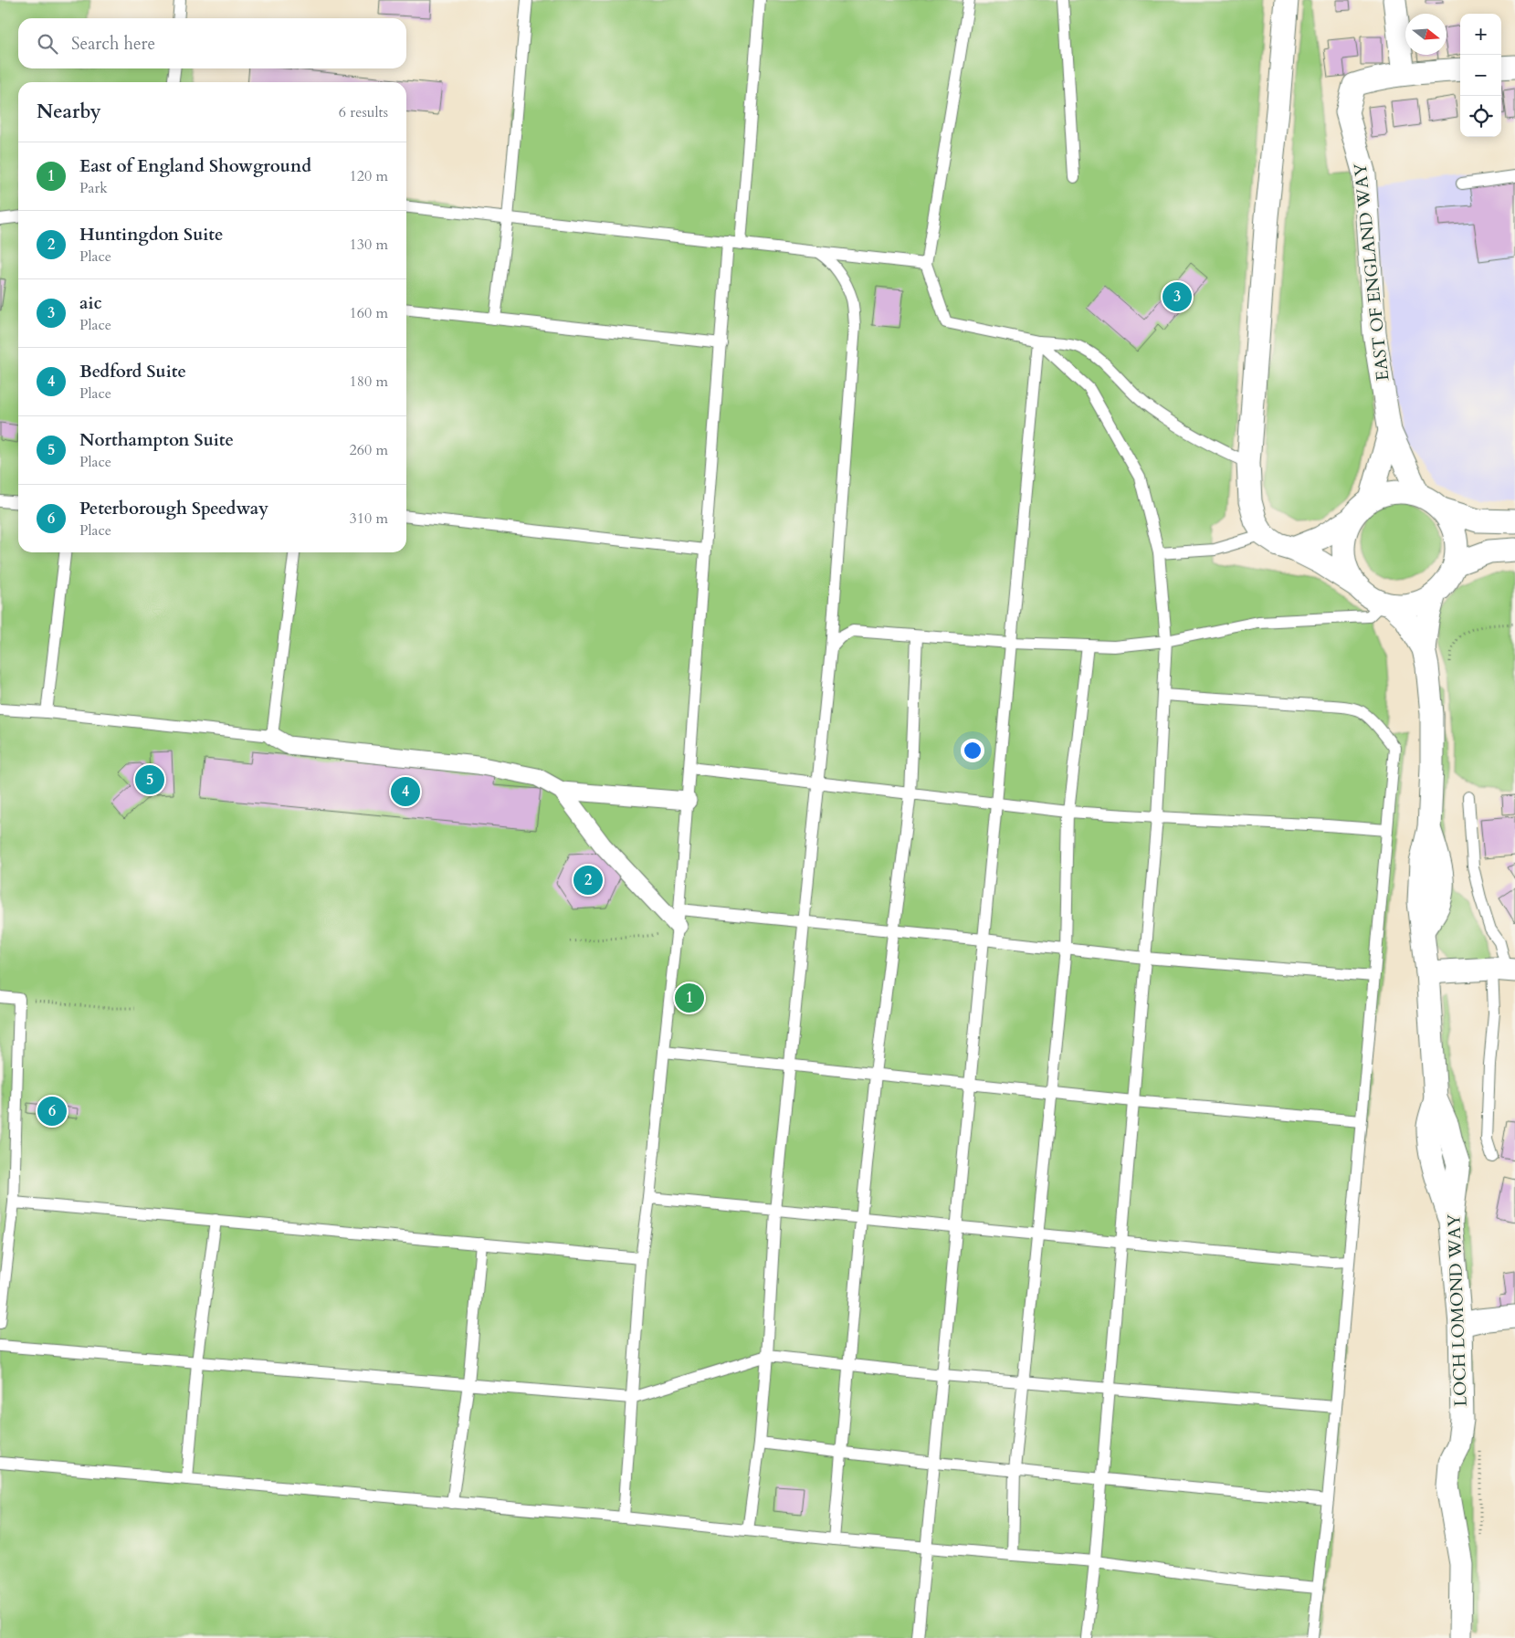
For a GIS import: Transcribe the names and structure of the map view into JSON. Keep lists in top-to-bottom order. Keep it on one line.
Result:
{"streets":{"street":["EAST OF ENGLAND WAY","LOCH LOMOND WAY"]},"crossings":[["EAST OF ENGLAND WAY","LOCH LOMOND WAY"]],"north":"right","page":{"map_buttons":["+","−"],"search":"Search here","heading":["Nearby","6 results"],"list":[{"mark":"1","name":"East of England Showground","note":"Park","value":"120 m"},{"mark":"2","name":"Huntingdon Suite","note":"Place","value":"130 m"},{"mark":"3","name":"aic","note":"Place","value":"160 m"},{"mark":"4","name":"Bedford Suite","note":"Place","value":"180 m"},{"mark":"5","name":"Northampton Suite","note":"Place","value":"260 m"},{"mark":"6","name":"Peterborough Speedway","note":"Place","value":"310 m"}],"pins":["3","5","4","2","1","6"]}}
